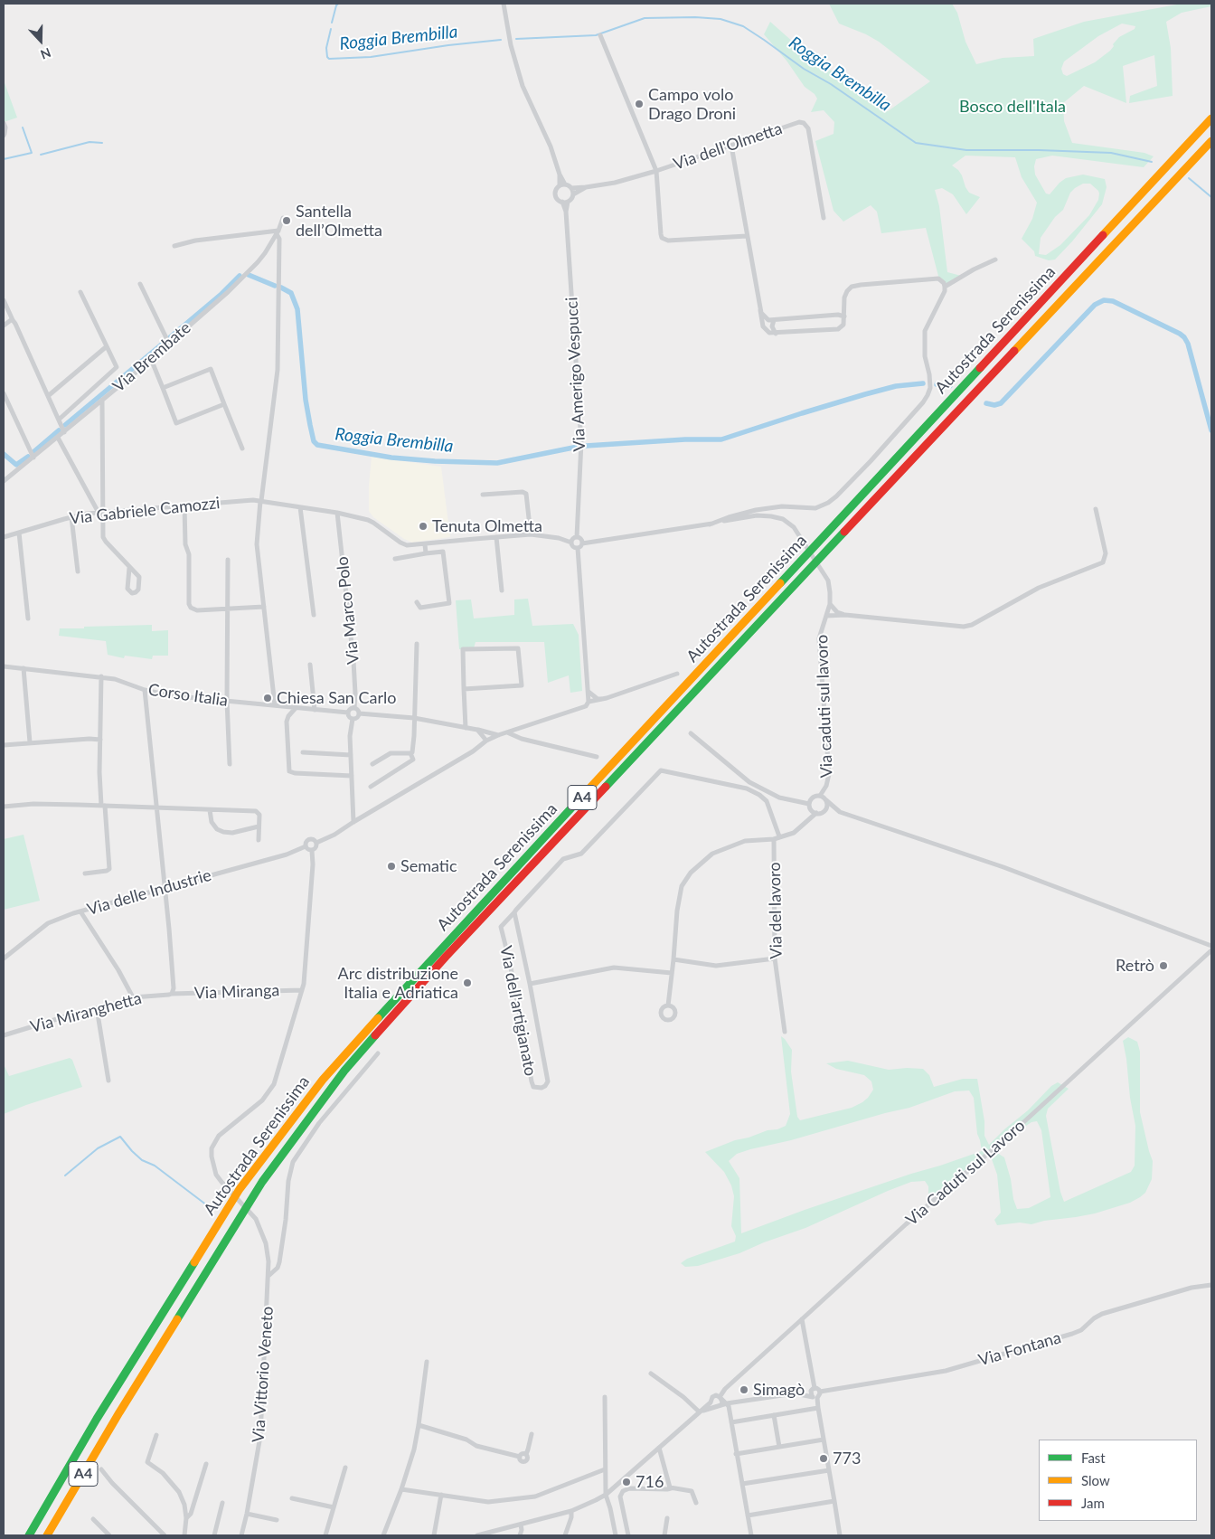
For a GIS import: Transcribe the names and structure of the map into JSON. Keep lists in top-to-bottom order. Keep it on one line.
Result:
{"streets":{"highway":["Autostrada Serenissima","A4"],"street":["Via dell'Olmetta","Via Brembate","Via Amerigo Vespucci","Via Gabriele Camozzi","Via Marco Polo","Corso Italia","Via caduti sul lavoro","Via delle Industrie","Via del lavoro","Via Miranga","Via dell'artigianato","Via Miranghetta","Via Caduti sul Lavoro","Via Fontana","Via Vittorio Veneto"]},"crossings":[["Via dell'Olmetta","Via Amerigo Vespucci"],["Via Amerigo Vespucci","Via Gabriele Camozzi"],["Via Gabriele Camozzi","Via Marco Polo"],["Via Marco Polo","Corso Italia"],["Corso Italia","Via Miranga"],["Via caduti sul lavoro","Via del lavoro"],["Via caduti sul lavoro","Via Caduti sul Lavoro"],["Via delle Industrie","Via Miranga"],["Via delle Industrie","Via Vittorio Veneto"],["Via del lavoro","Via dell'artigianato"],["Via del lavoro","Via Caduti sul Lavoro"],["Via Miranga","Via Miranghetta"],["Via Miranga","Via Vittorio Veneto"]],"water":["Roggia Brembilla"],"parks":["Bosco dell'Itala"],"places":["Campo volo Drago Droni","Santella dell’Olmetta","Tenuta Olmetta","Chiesa San Carlo","Sematic","Retrò","Arc distribuzione Italia e Adriatica","Simagò","773","716"],"legend":["Fast","Slow","Jam"],"north":"bottom"}
